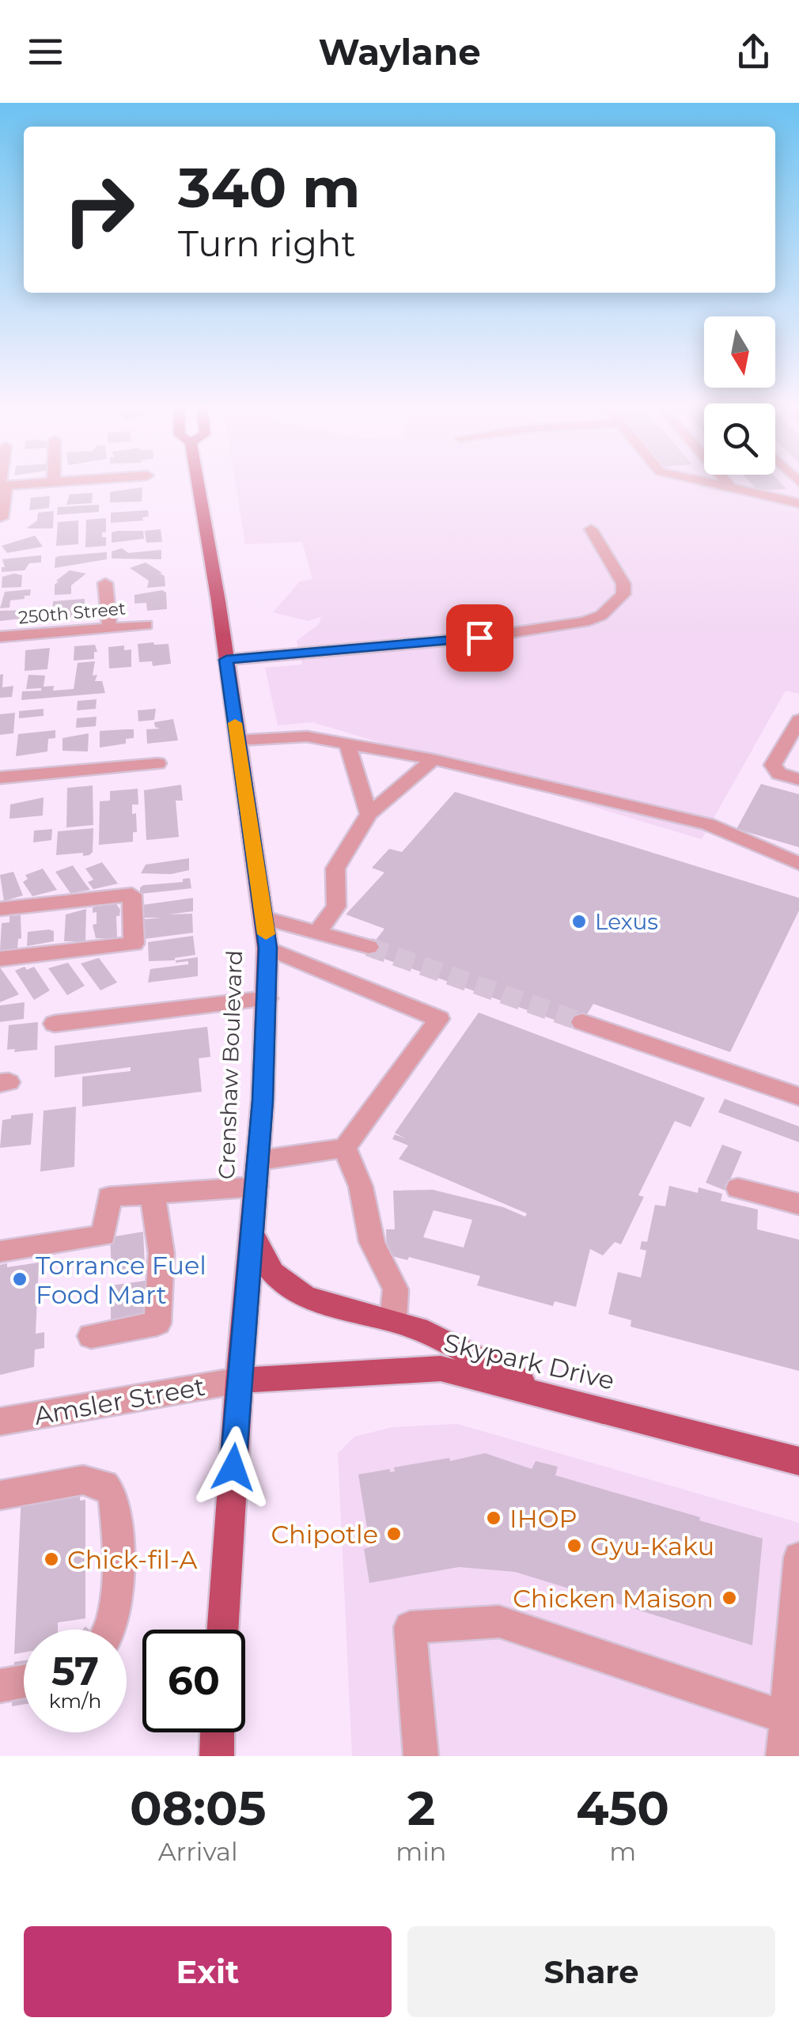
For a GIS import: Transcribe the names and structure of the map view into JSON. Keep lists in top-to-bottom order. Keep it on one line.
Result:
{"streets":{"main road":["Crenshaw Boulevard","Skypark Drive"],"street":["250th Street","Amsler Street"]},"crossings":[["Crenshaw Boulevard","Skypark Drive"],["Crenshaw Boulevard","Amsler Street"],["Skypark Drive","Amsler Street"]],"places":["Lexus","Torrance Fuel Food Mart","IHOP","Chipotle","Gyu-Kaku","Chick-fil-A","Chicken Maison"],"north":"bottom","page":{"header":"Waylane","turn":["340 m","Turn right"],"speed":"57 km/h","limit":"60","eta":["08:05","Arrival","2","min","450","m"],"buttons":["Exit","Share"]}}
